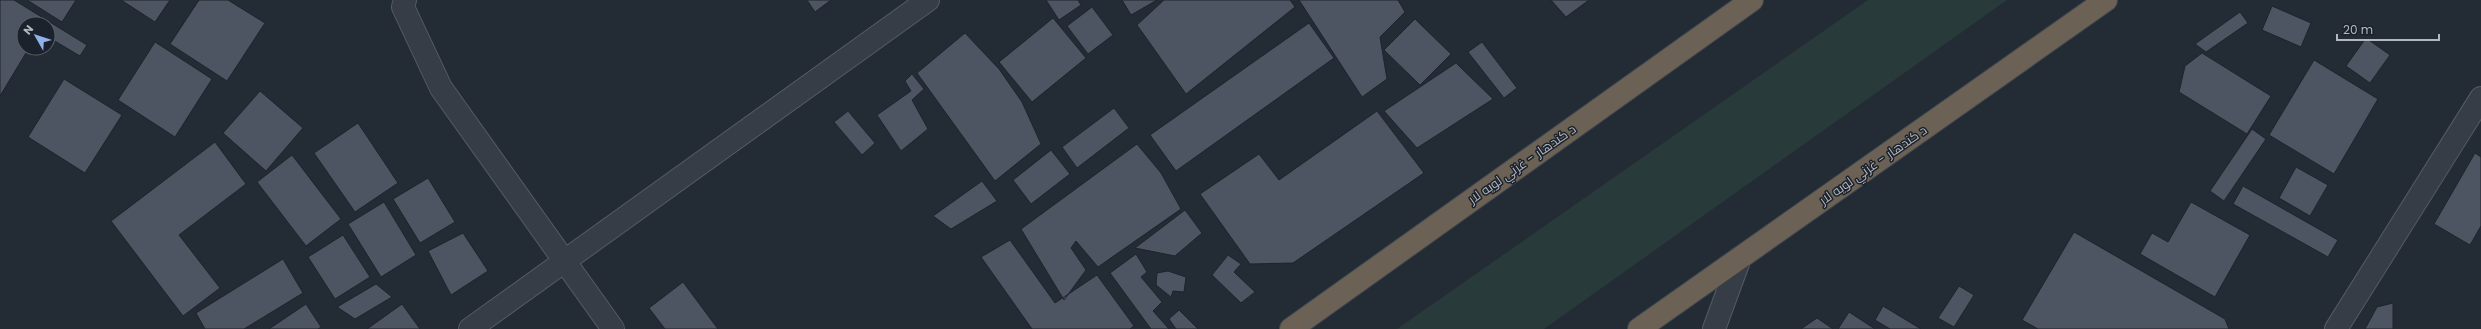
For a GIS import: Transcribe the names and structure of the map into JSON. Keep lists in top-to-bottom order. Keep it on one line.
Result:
{"streets":{"highway":["د کندهار - غزني لويه لار"]},"scale_bar":"20 m","north":"top left"}
